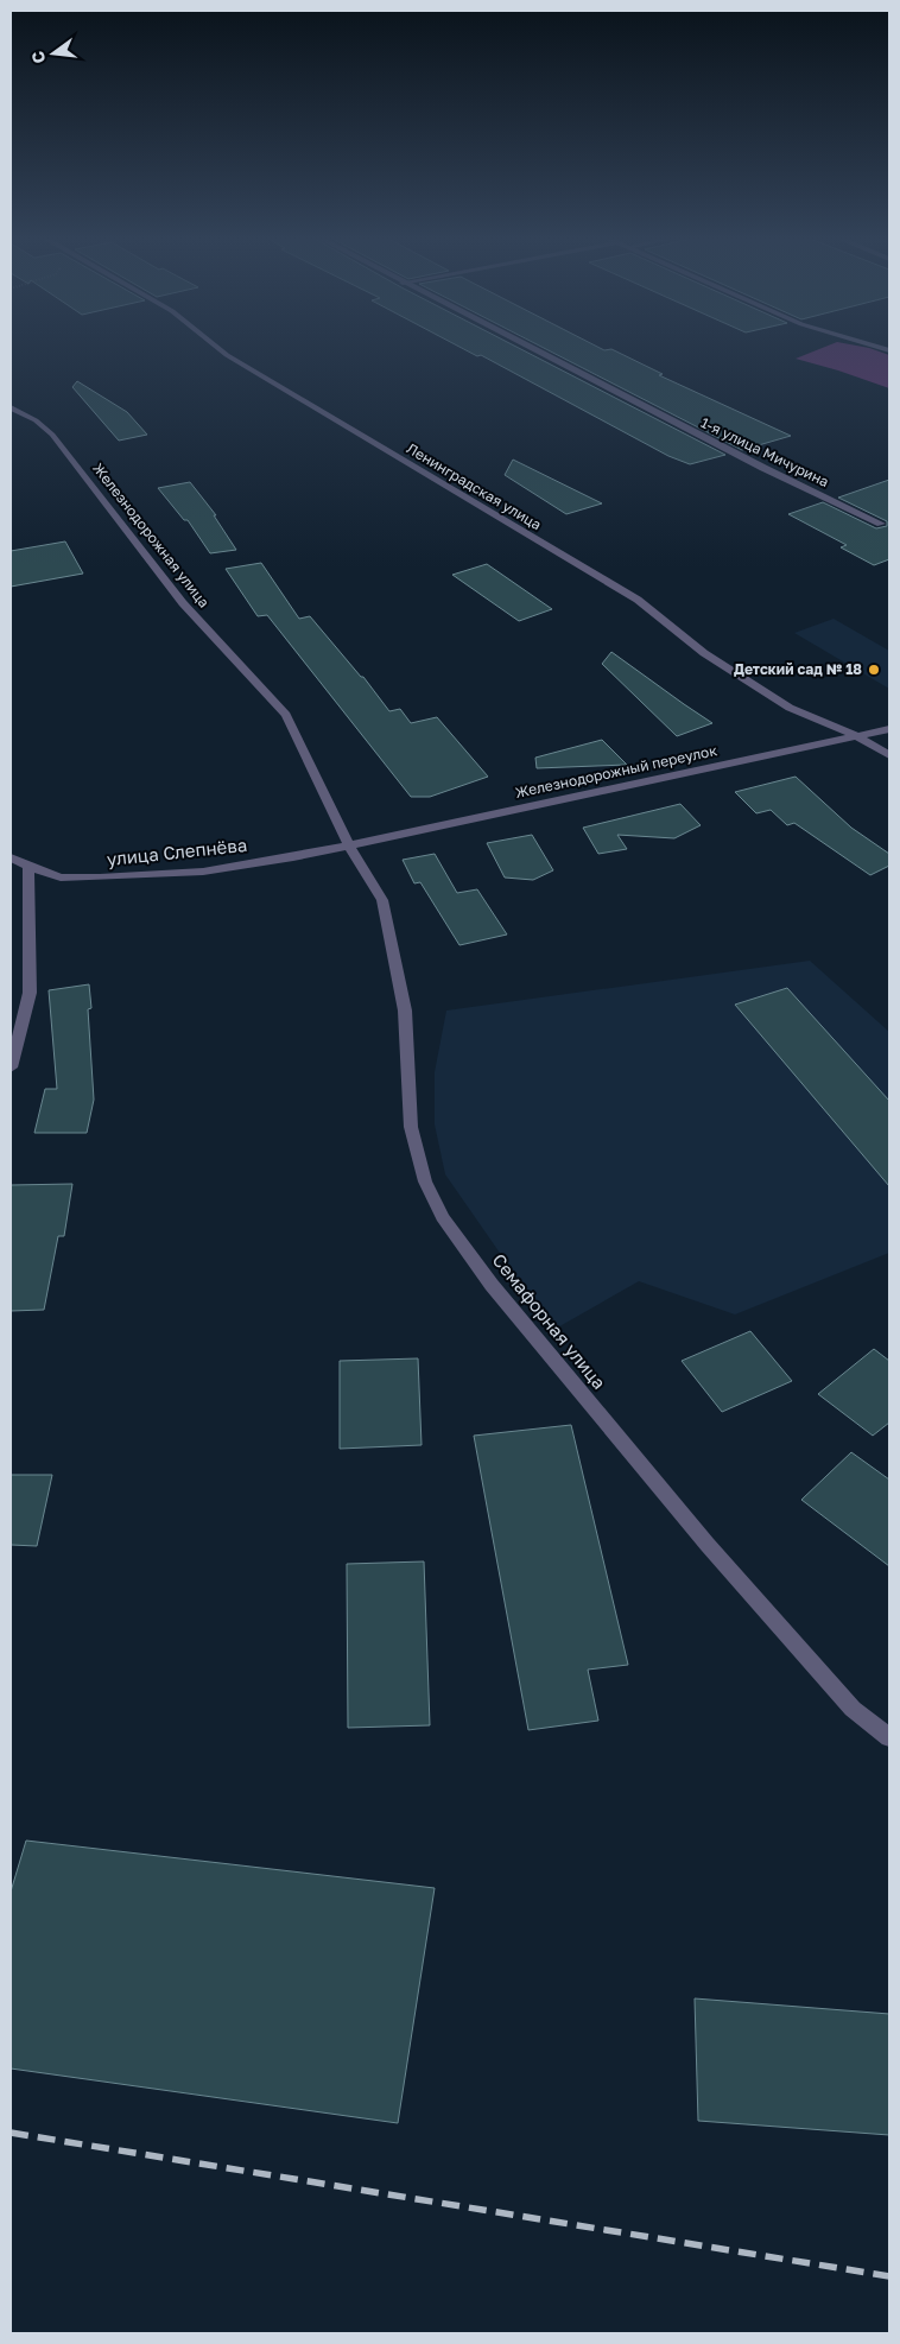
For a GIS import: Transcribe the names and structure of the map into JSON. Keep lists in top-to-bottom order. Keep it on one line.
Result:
{"streets":{"street":["1-я улица Мичурина","Ленинградская улица","Железнодорожная улица","Железнодорожный переулок","улица Слепнёва","Семафорная улица"]},"crossings":[["Ленинградская улица","Железнодорожный переулок"],["Железнодорожная улица","Железнодорожный переулок"],["Железнодорожная улица","улица Слепнёва"],["Железнодорожная улица","Семафорная улица"],["Железнодорожный переулок","улица Слепнёва"],["Железнодорожный переулок","Семафорная улица"],["улица Слепнёва","Семафорная улица"]],"places":["Детский сад № 18"],"north":"left"}
